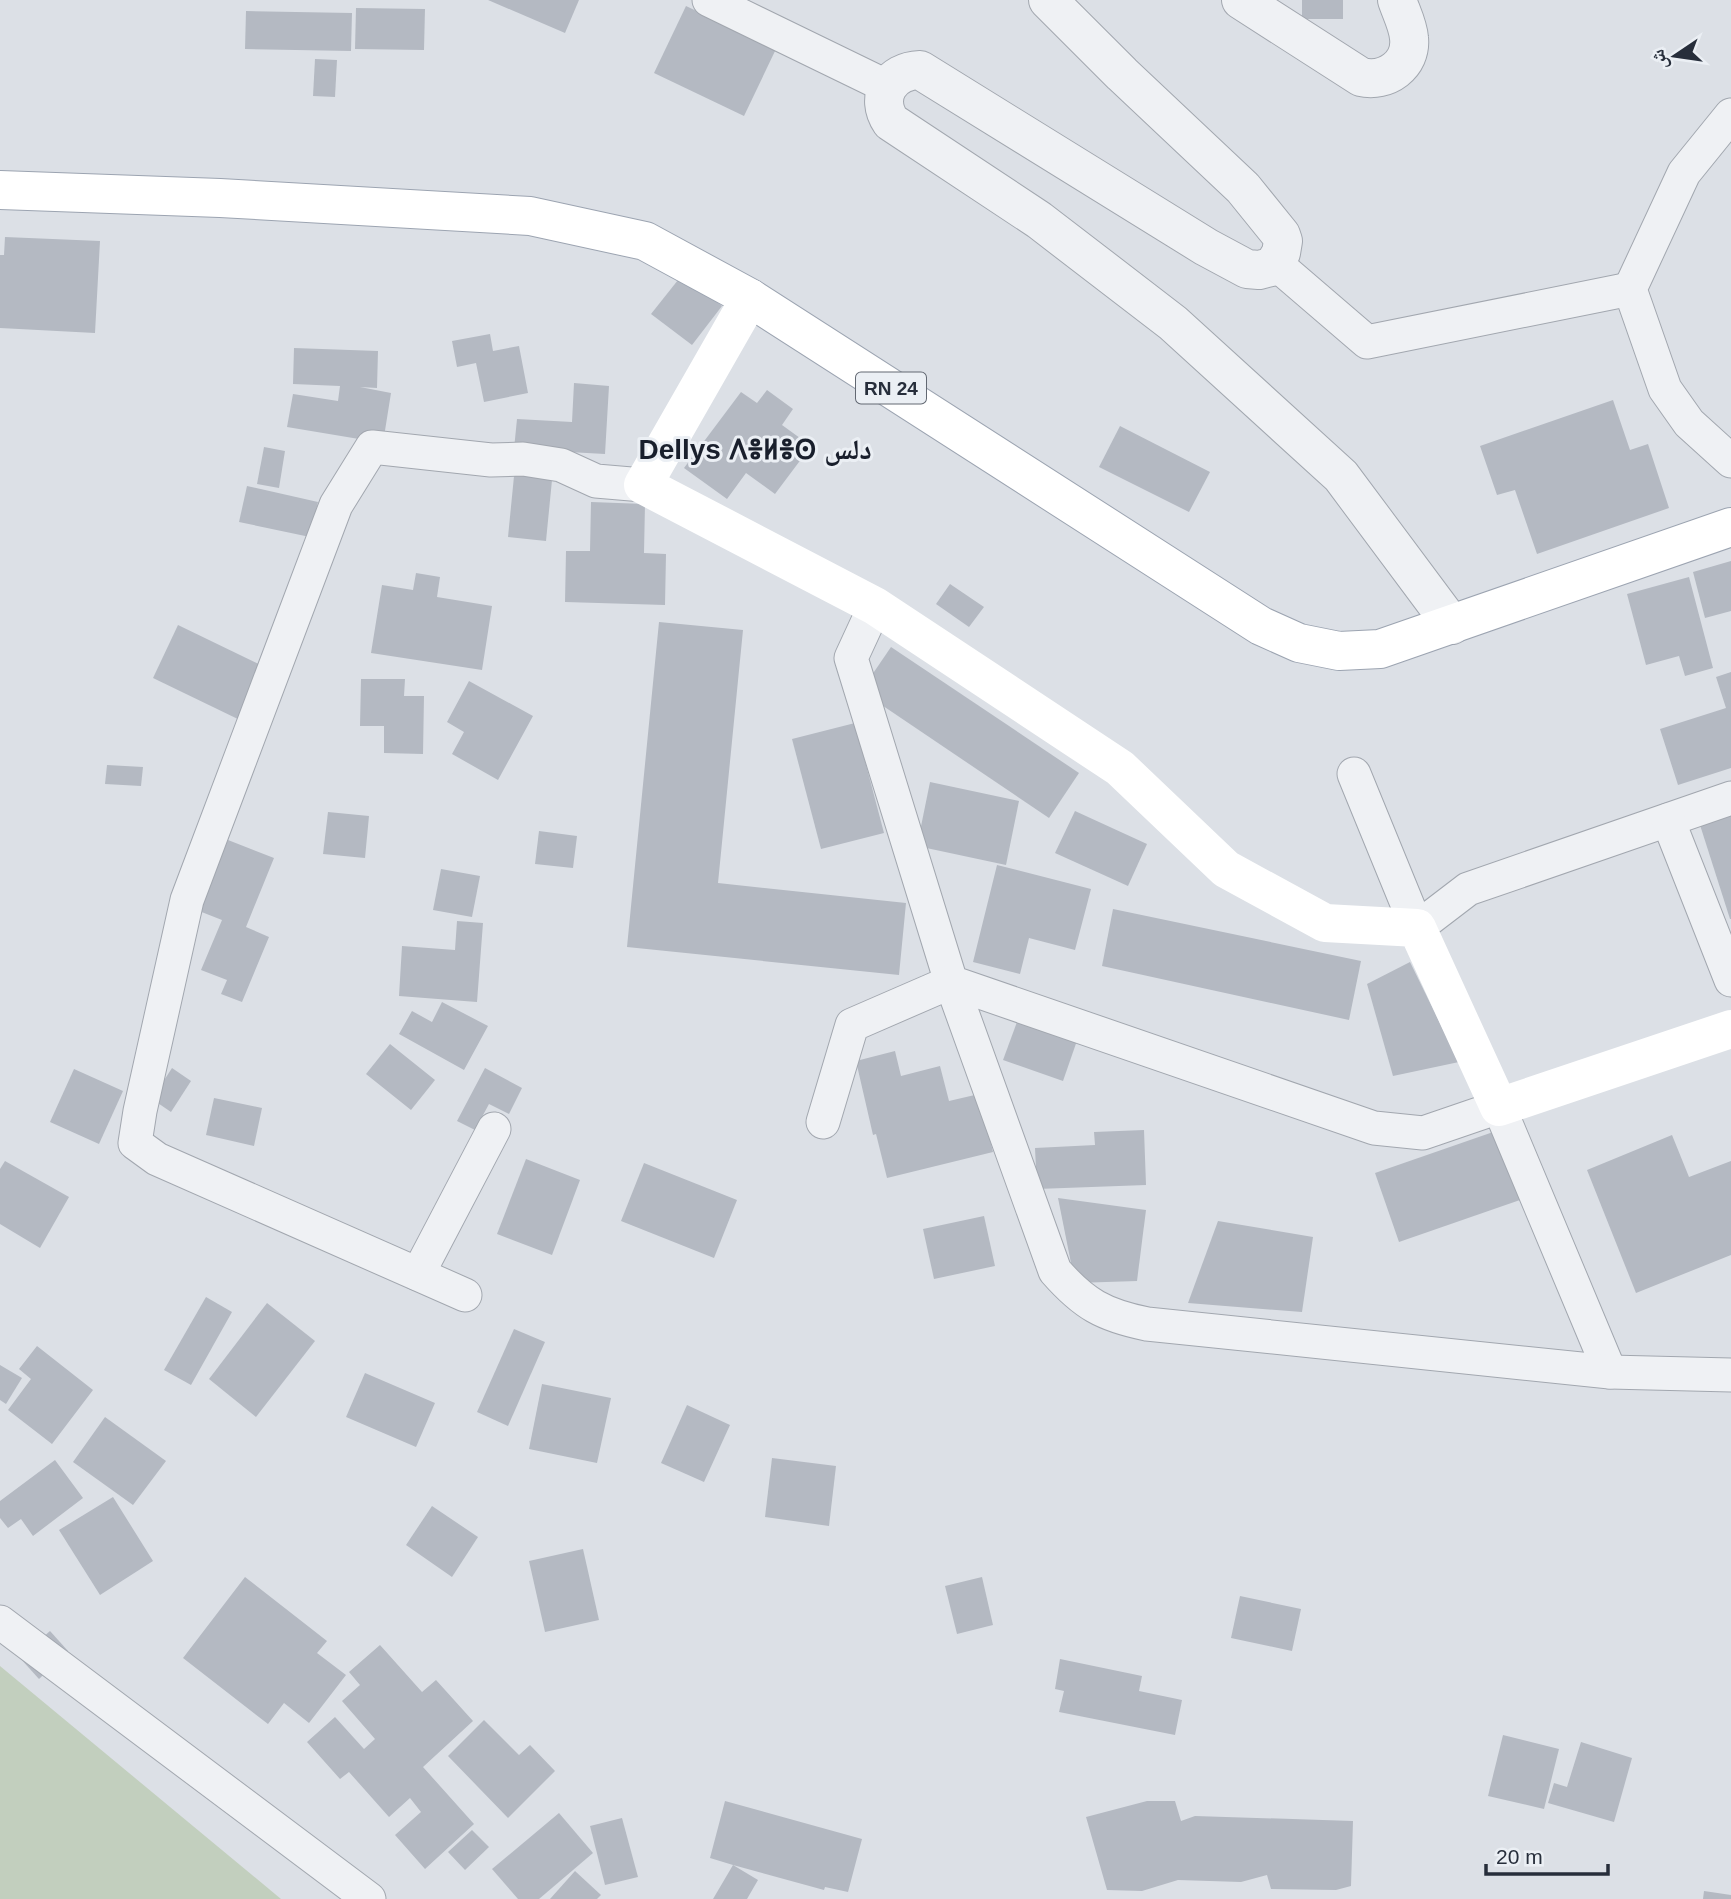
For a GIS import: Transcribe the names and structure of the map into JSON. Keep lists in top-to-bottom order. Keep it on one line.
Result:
{"streets":{"main road":["RN 24"]},"districts":["Dellys ⴷⴻⵍⴻⵙ دلس"],"scale_bar":"20 m","north":"left"}
